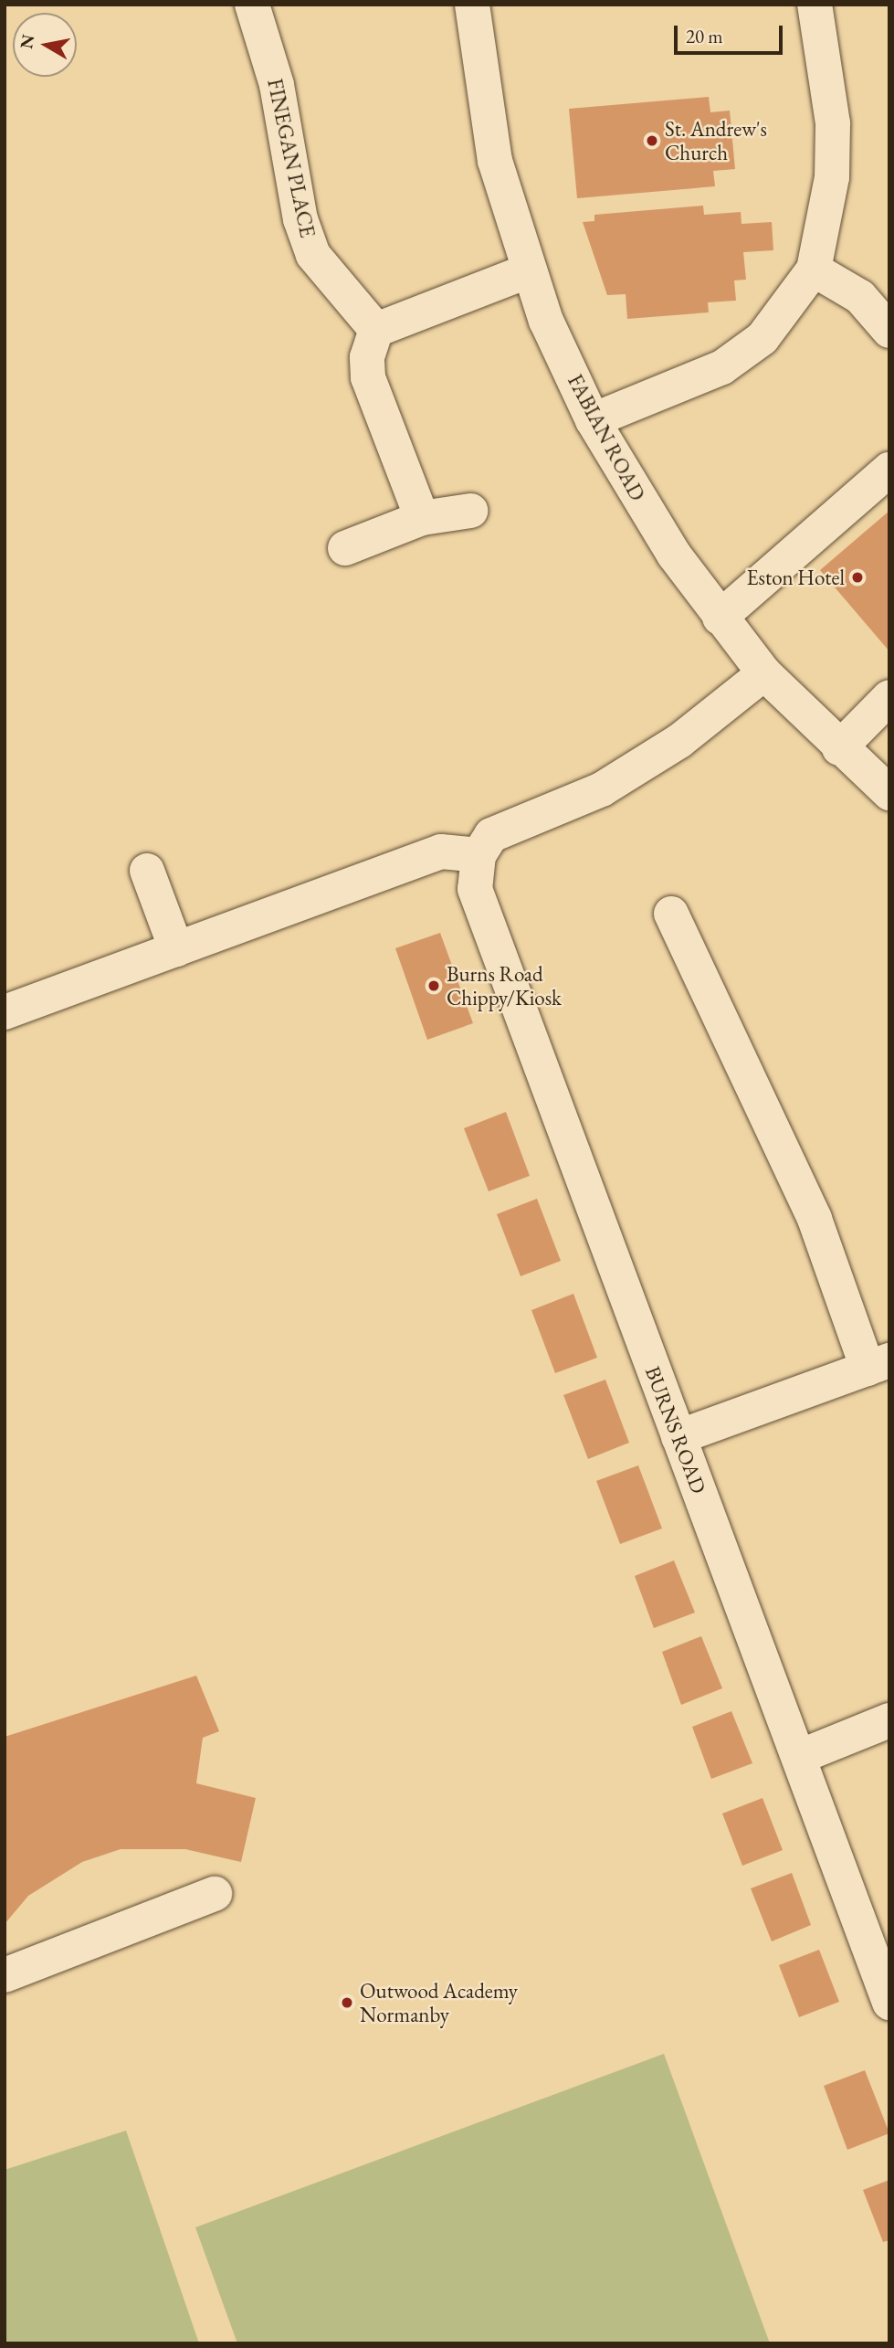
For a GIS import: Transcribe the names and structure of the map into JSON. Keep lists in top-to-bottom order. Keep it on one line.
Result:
{"streets":{"street":["FINEGAN PLACE","FABIAN ROAD","BURNS ROAD"]},"places":["St. Andrew's Church","Eston Hotel","Burns Road Chippy/Kiosk","Outwood Academy Normanby"],"scale_bar":"20 m","north":"left"}
